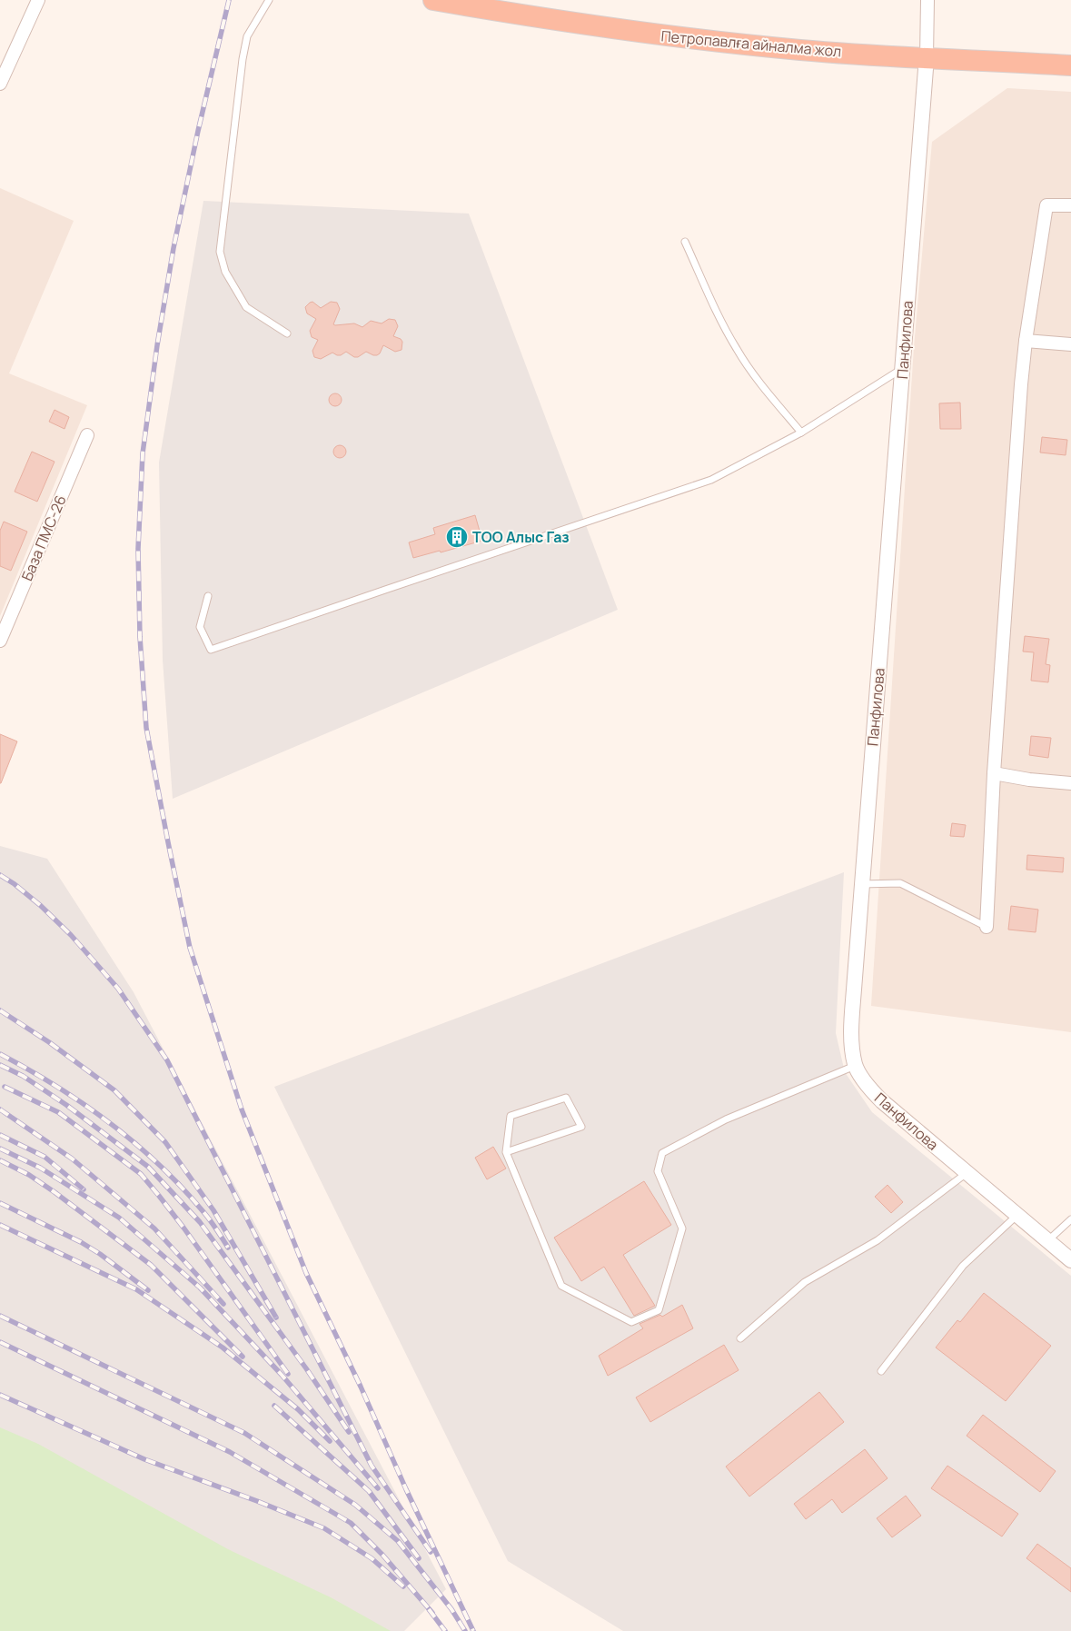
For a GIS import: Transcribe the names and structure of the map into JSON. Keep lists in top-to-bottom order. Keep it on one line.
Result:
{"streets":{"highway":["Петропавлға айналма жол"],"street":["Панфилова","База ПМС-26"]},"crossings":[["Петропавлға айналма жол","Панфилова"]],"places":{"building":["ТОО Алыс Газ"]}}
